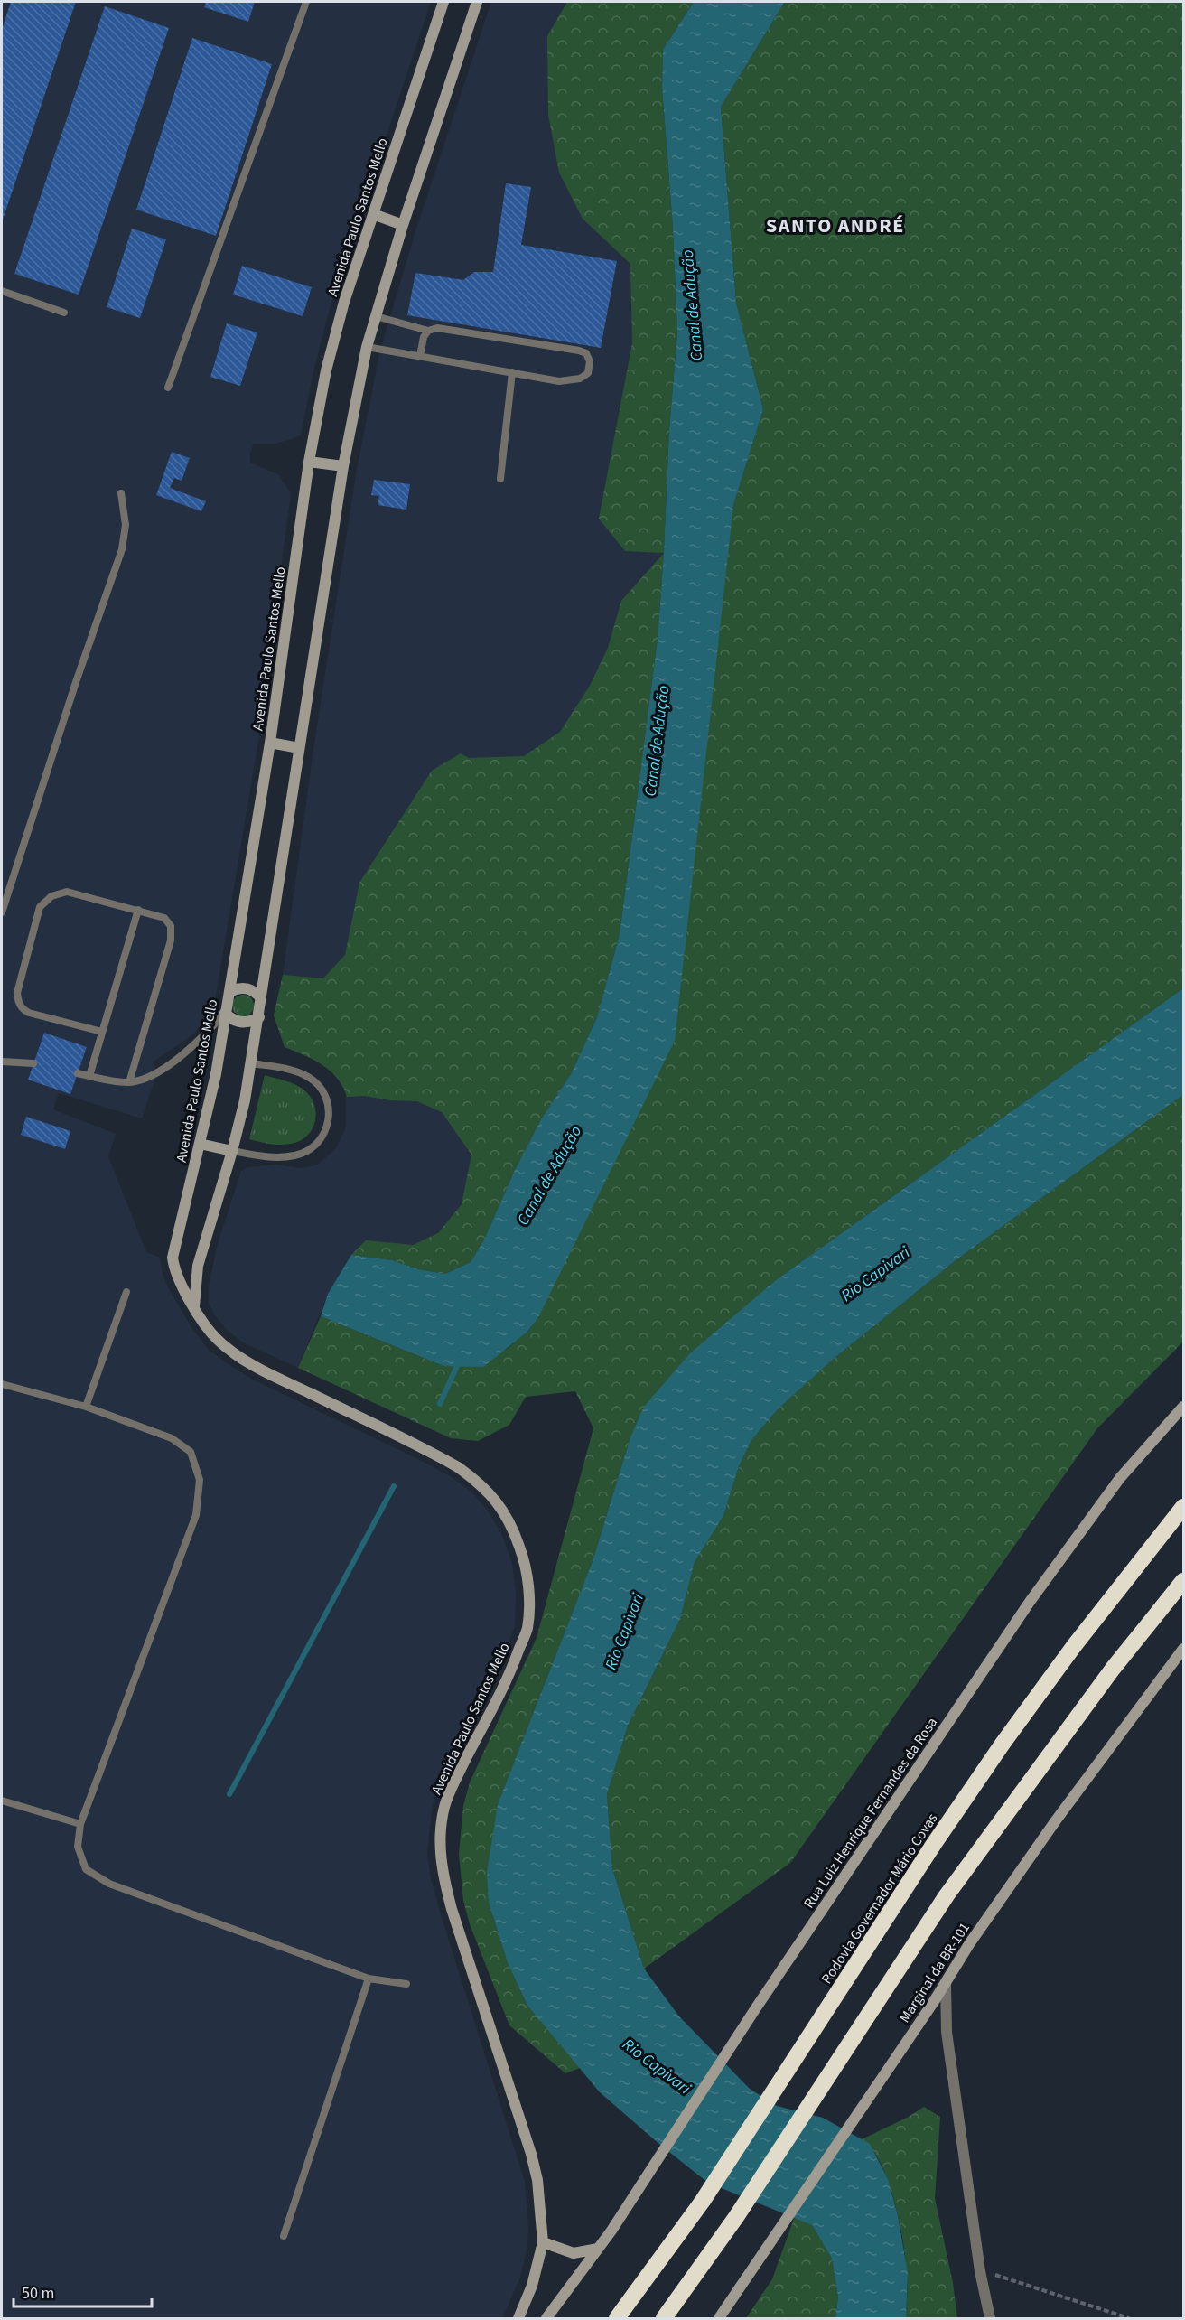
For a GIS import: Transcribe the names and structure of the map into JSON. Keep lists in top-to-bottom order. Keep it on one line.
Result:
{"streets":{"highway":["Rodovia Governador Mário Covas"],"street":["Avenida Paulo Santos Mello","Rua Luiz Henrique Fernandes da Rosa","Marginal da BR-101"]},"districts":["SANTO ANDRÉ"],"water":["Canal de Adução","Rio Capivari"],"scale_bar":"50 m"}
